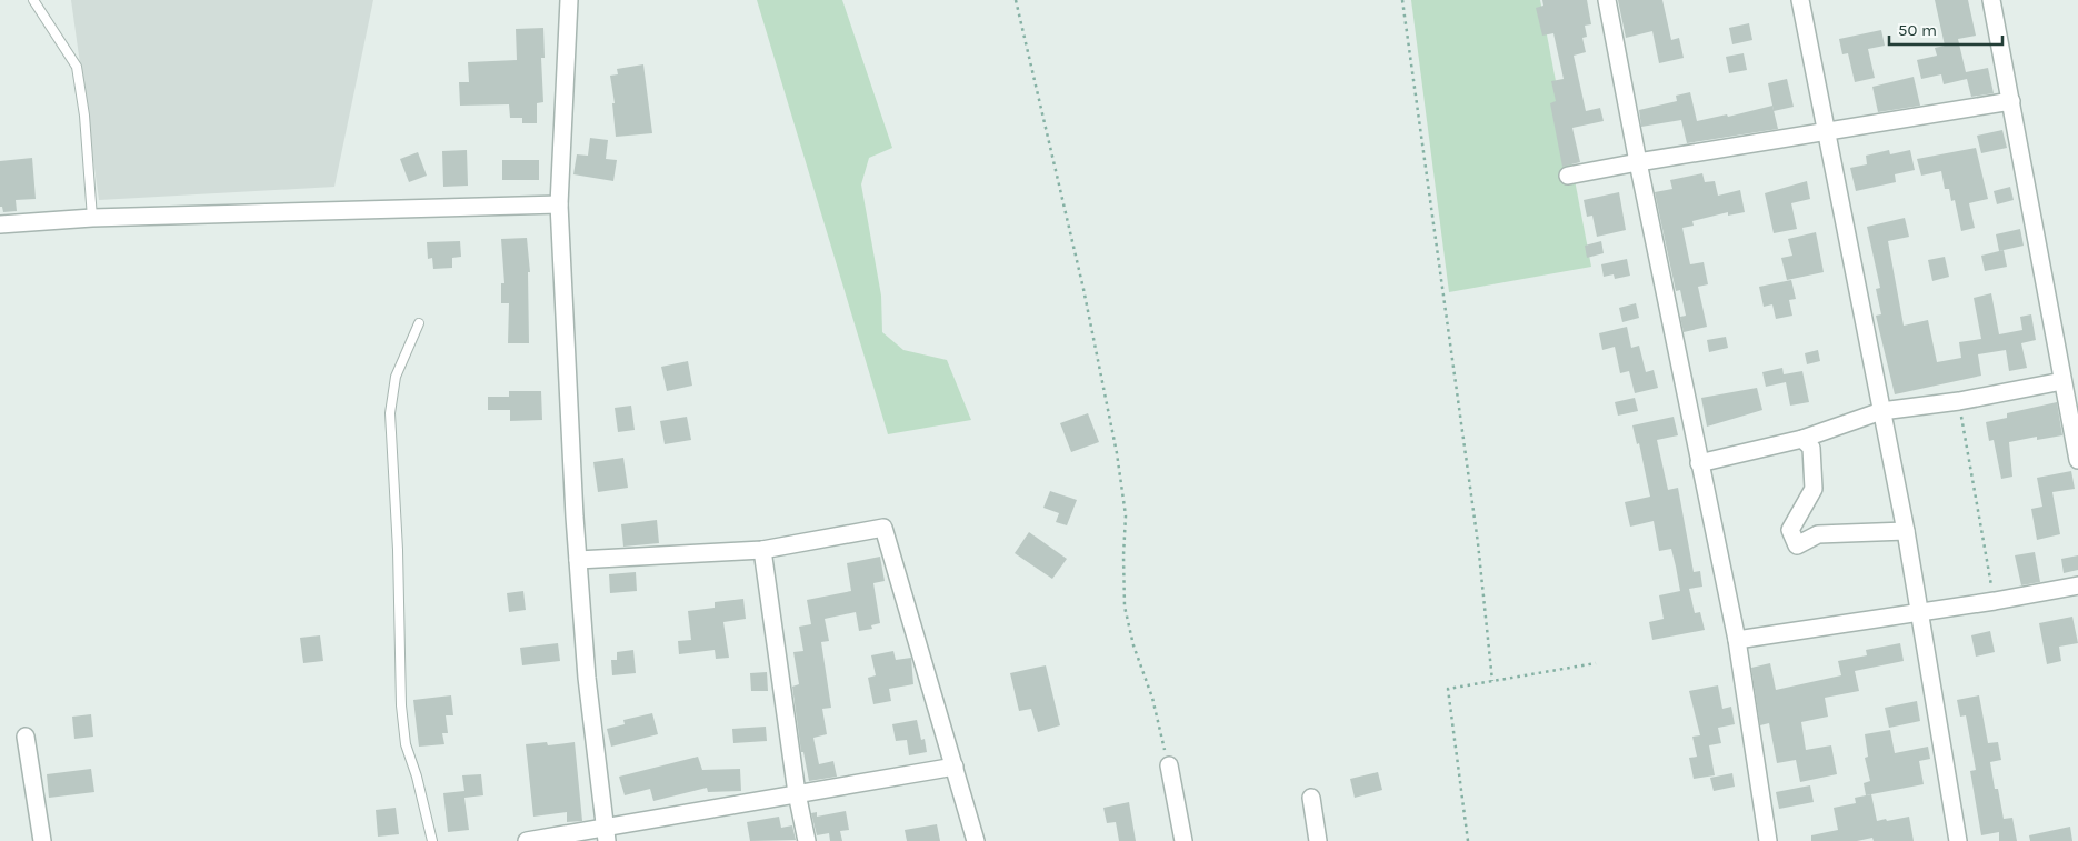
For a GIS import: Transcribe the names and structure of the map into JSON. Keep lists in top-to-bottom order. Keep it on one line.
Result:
{"scale_bar":"50 m"}
